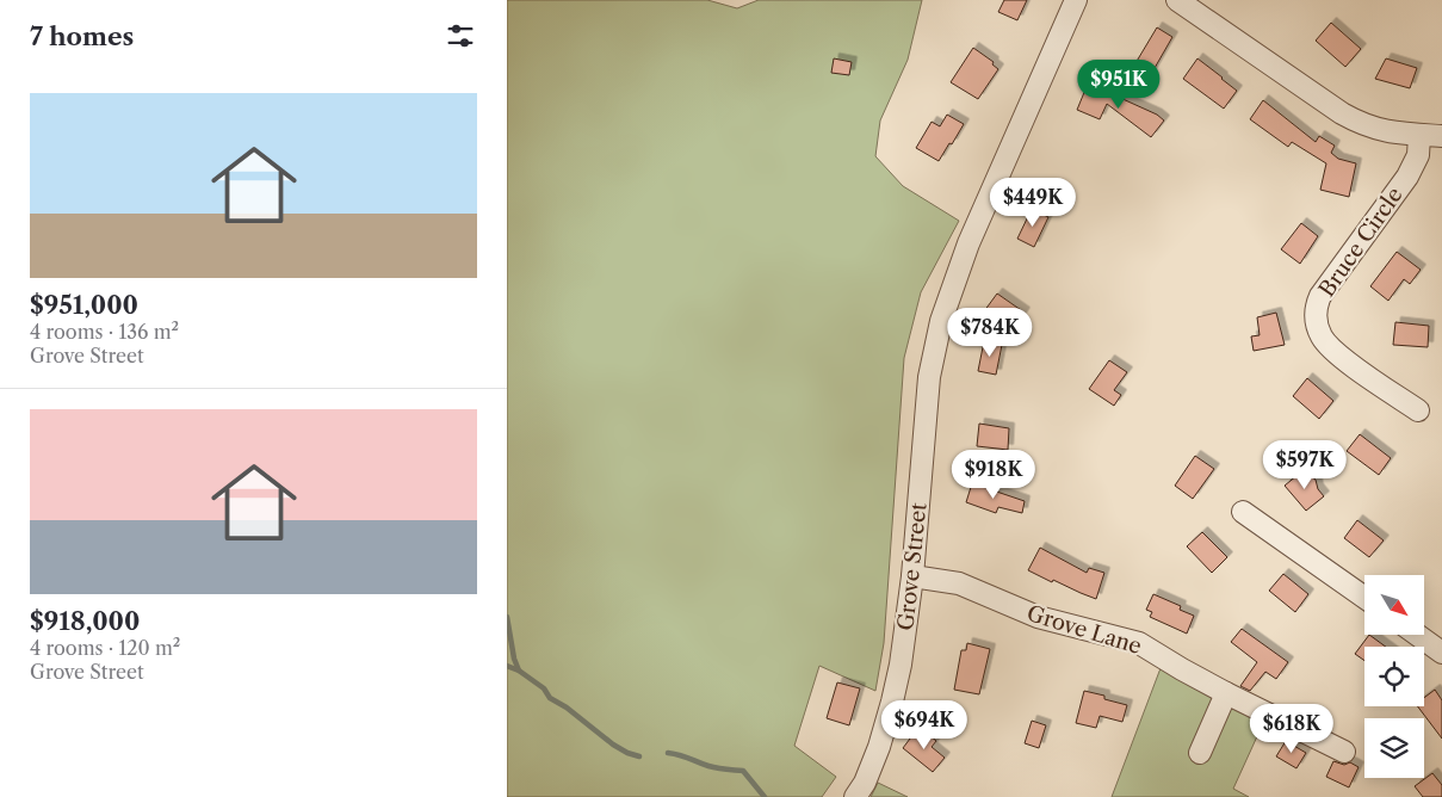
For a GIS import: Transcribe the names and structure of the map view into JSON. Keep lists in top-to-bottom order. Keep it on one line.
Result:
{"streets":{"street":["Bruce Circle","Grove Street","Grove Lane"]},"crossings":[["Grove Street","Grove Lane"]],"north":"bottom right","page":{"heading":"7 homes","price":["$951K","$449K","$784K","$597K","$918K","$694K","$618K"],"list":[{"name":"$951,000","note":"4 rooms · 136 m² · Grove Street"},{"name":"$918,000","note":"4 rooms · 120 m² · Grove Street"}]}}
